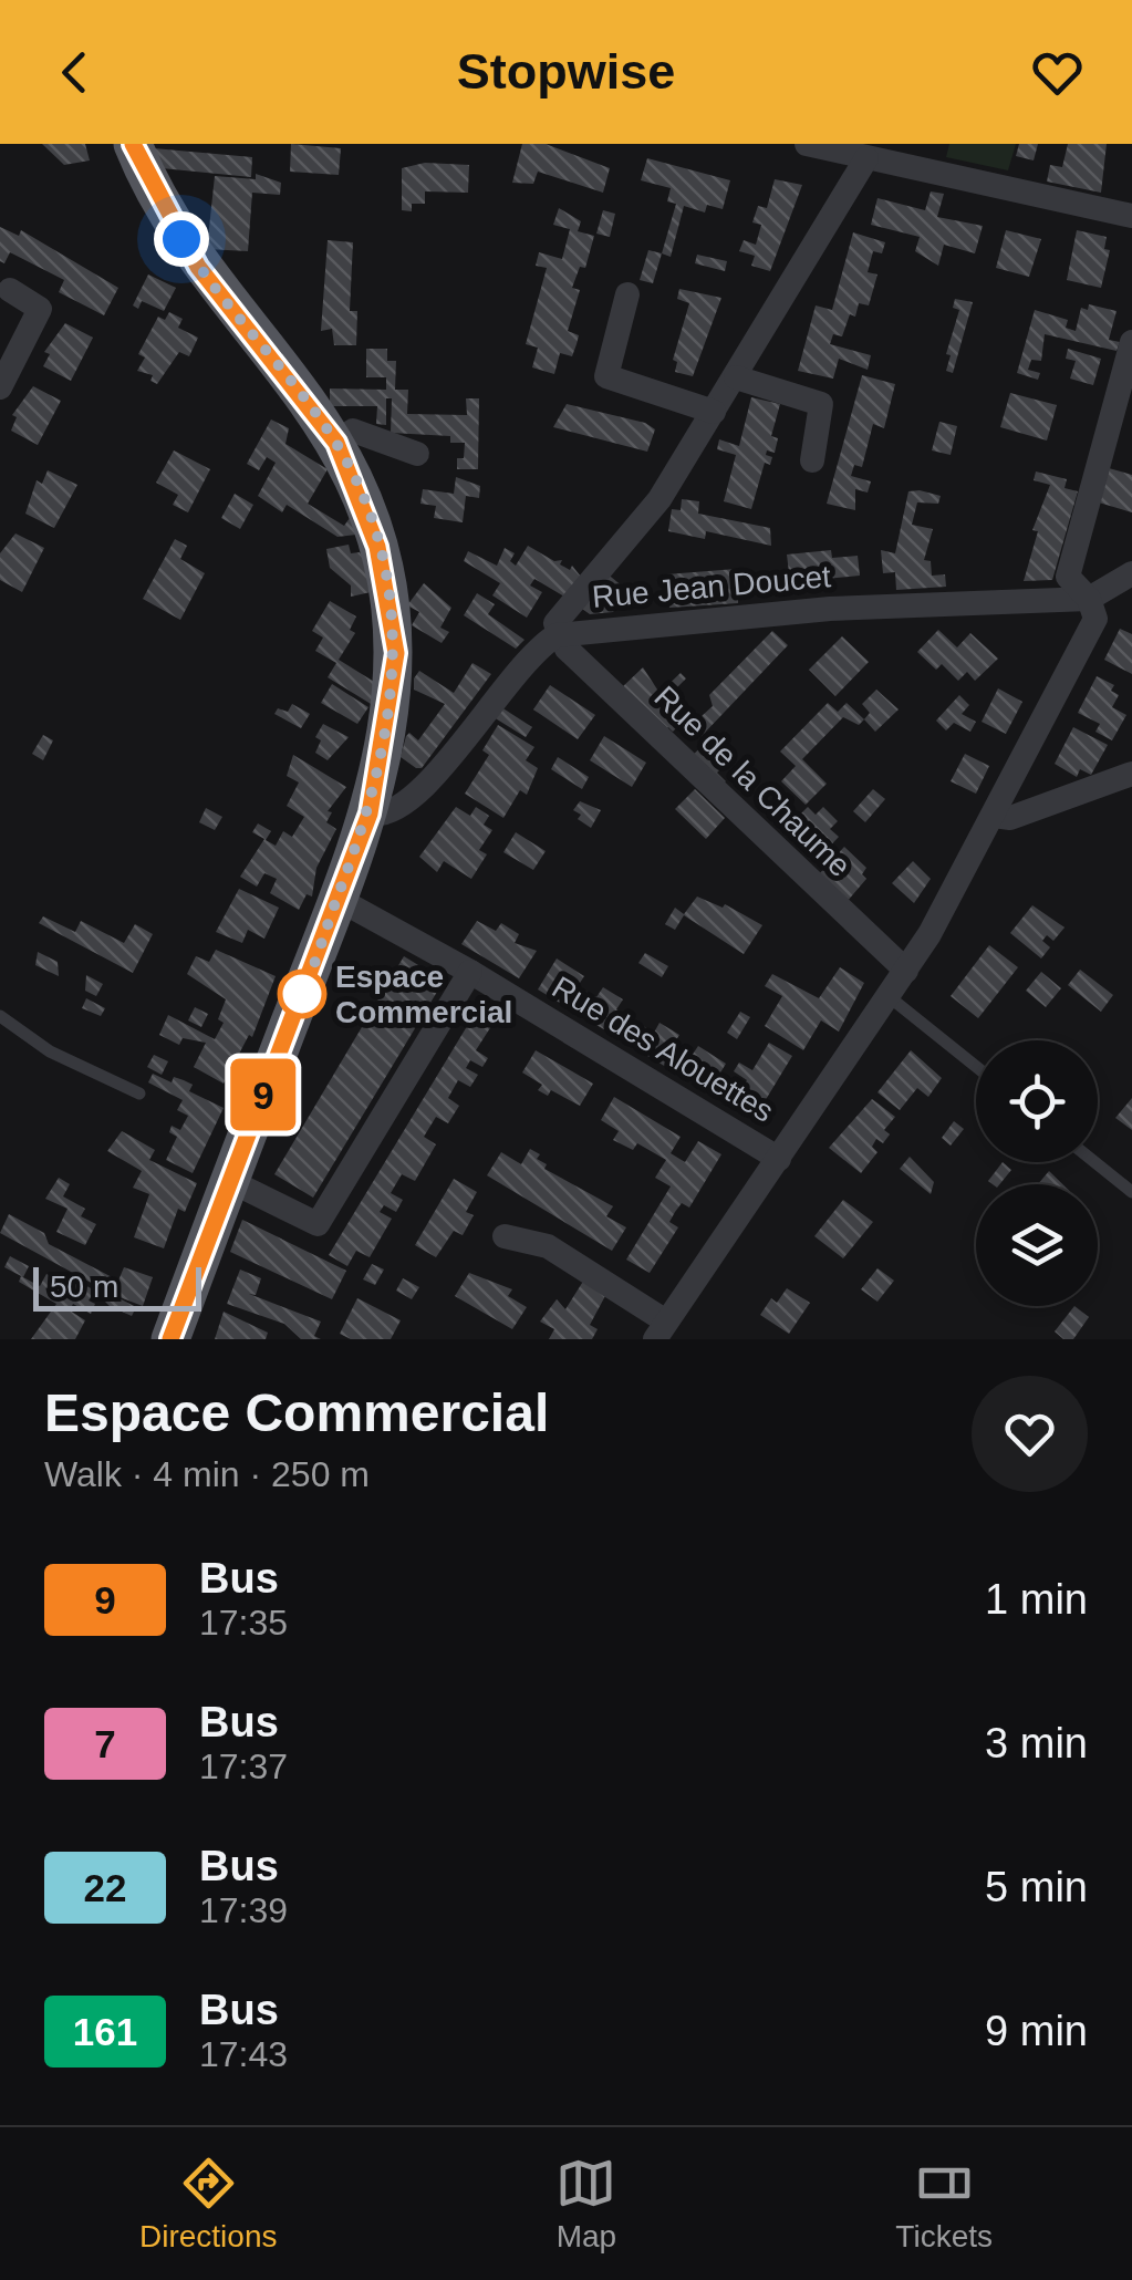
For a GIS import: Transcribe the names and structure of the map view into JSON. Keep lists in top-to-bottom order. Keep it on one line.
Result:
{"streets":{"street":["Rue Jean Doucet","Rue de la Chaume","Rue des Alouettes"]},"crossings":[["Rue Jean Doucet","Rue de la Chaume"]],"places":["Espace Commercial"],"lines":["bus line 9"],"scale_bar":"50 m","page":{"header":"Stopwise","on_map":"9","scale":"50 m","heading":["Espace Commercial","Walk · 4 min · 250 m"],"list":[{"mark":"9","name":"Bus","note":"17:35","value":"1 min"},{"mark":"7","name":"Bus","note":"17:37","value":"3 min"},{"mark":"22","name":"Bus","note":"17:39","value":"5 min"},{"mark":"161","name":"Bus","note":"17:43","value":"9 min"}],"tabs":["Directions","Map","Tickets"]}}
